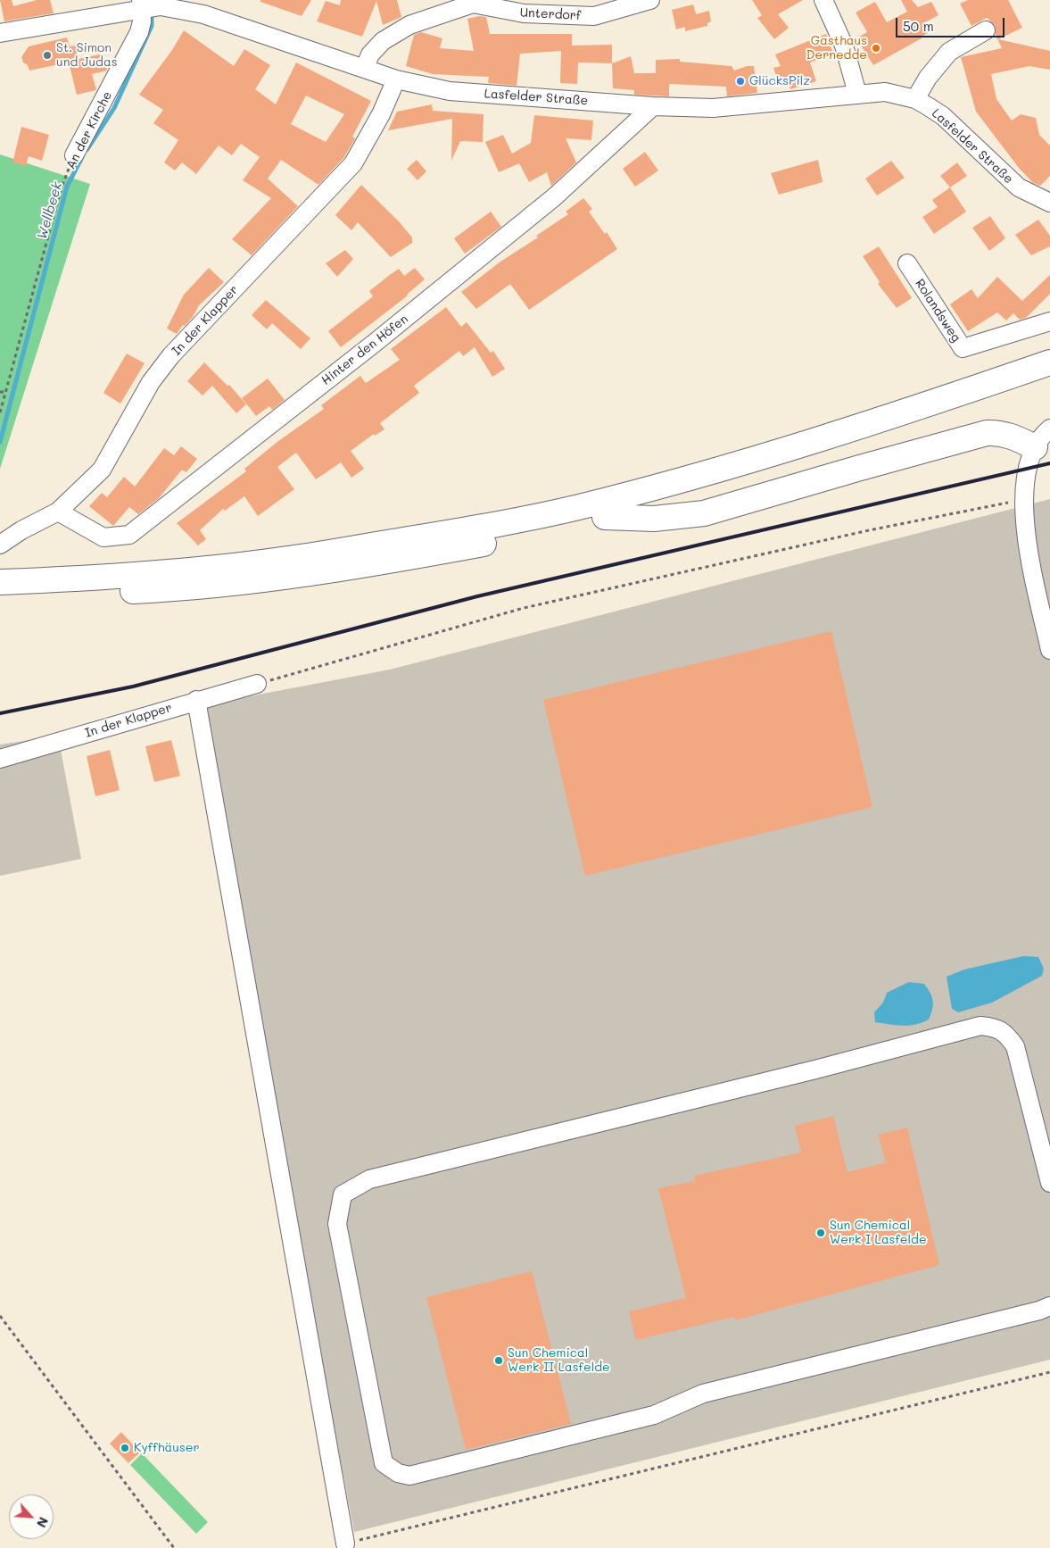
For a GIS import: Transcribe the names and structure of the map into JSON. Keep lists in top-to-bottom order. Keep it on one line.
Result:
{"streets":{"street":["Unterdorf","Lasfelder Straße","An der Kirche","Rolandsweg","In der Klapper","Hinter den Höfen"]},"crossings":[["Unterdorf","Lasfelder Straße"],["Lasfelder Straße","An der Kirche"],["Lasfelder Straße","In der Klapper"],["Lasfelder Straße","Hinter den Höfen"],["In der Klapper","Hinter den Höfen"]],"water":["Wellbeek"],"places":["Gasthaus Dernedde","St. Simon und Judas","GlücksPilz","Sun Chemical Werk I Lasfelde","Sun Chemical Werk II Lasfelde","Kyffhäuser"],"scale_bar":"50 m","north":"bottom right"}
